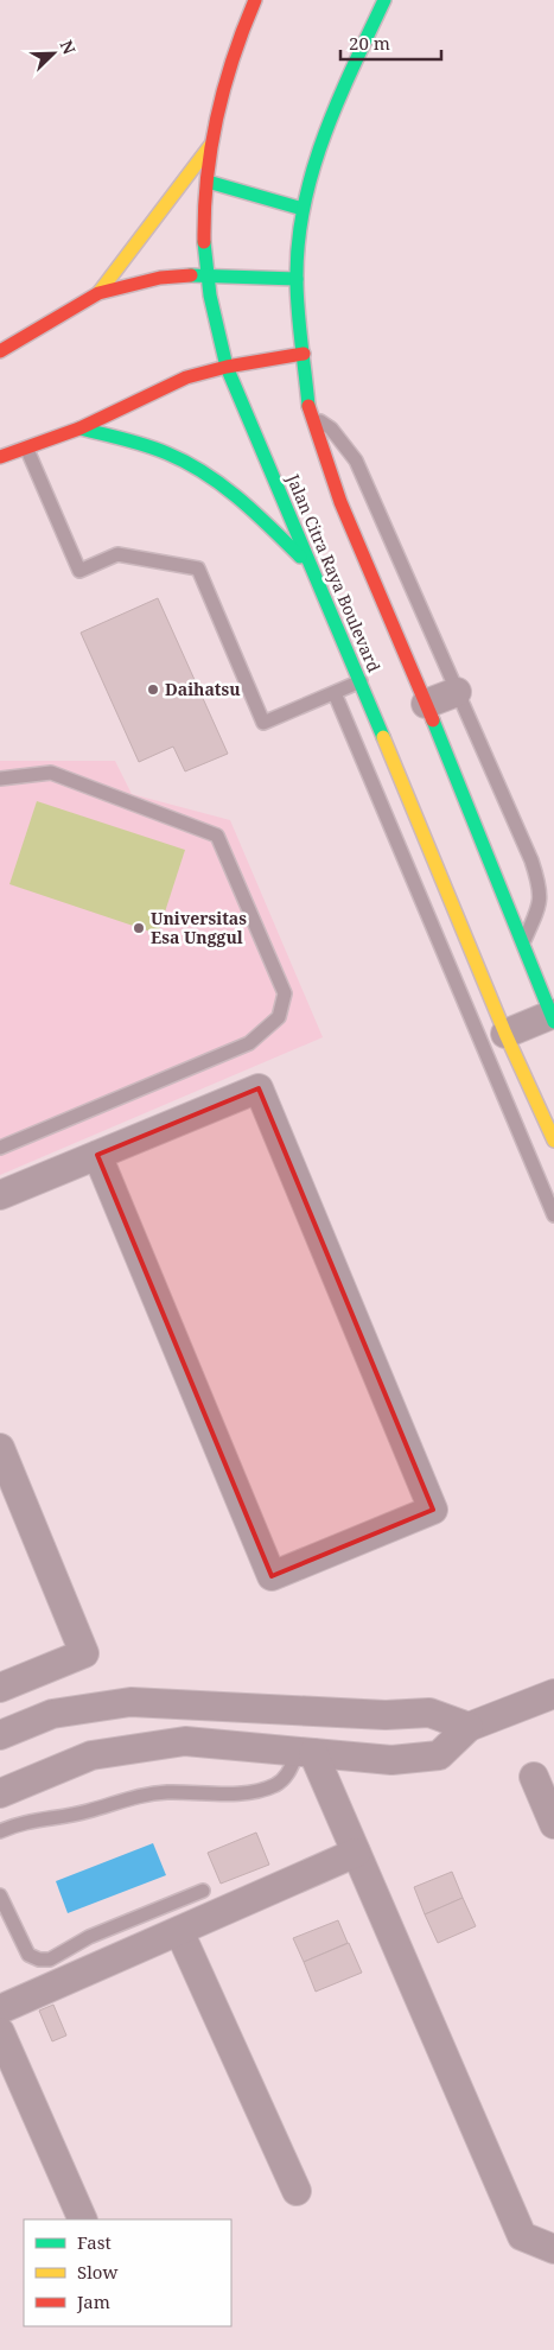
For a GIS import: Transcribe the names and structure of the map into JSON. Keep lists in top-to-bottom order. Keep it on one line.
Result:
{"streets":{"main road":["Jalan Citra Raya Boulevard"]},"places":["Daihatsu","Universitas Esa Unggul"],"legend":["Fast","Slow","Jam"],"scale_bar":"20 m","north":"top right"}
